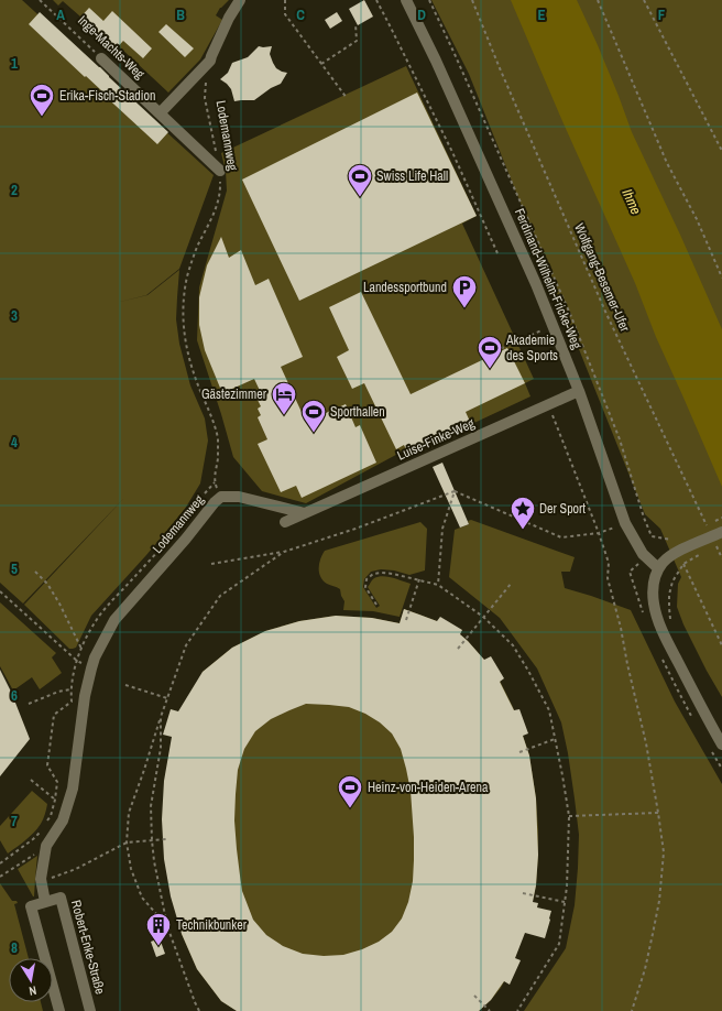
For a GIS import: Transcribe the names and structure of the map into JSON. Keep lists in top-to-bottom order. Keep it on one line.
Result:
{"streets":{"street":["Inge-Machts-Weg","Lodemannweg","Ferdinand-Wilhelm-Fricke-Weg","Luise-Finke-Weg","Robert-Enke-Straße"],"path":["Wolfgang-Besemer-Ufer"]},"crossings":[["Inge-Machts-Weg","Lodemannweg"],["Lodemannweg","Robert-Enke-Straße"],["Ferdinand-Wilhelm-Fricke-Weg","Luise-Finke-Weg"]],"water":["Ihme"],"places":{"sports":["Erika-Fisch-Stadion","Swiss Life Hall","Akademie des Sports","Sporthallen","Heinz-von-Heiden-Arena"],"parking":["Landessportbund"],"hotel":["Gästezimmer"],"place":["Der Sport"],"building":["Technikbunker"]},"north":"bottom","grid":{"columns":["A","B","C","D","E","F"],"rows":["1","2","3","4","5","6","7","8"]}}
